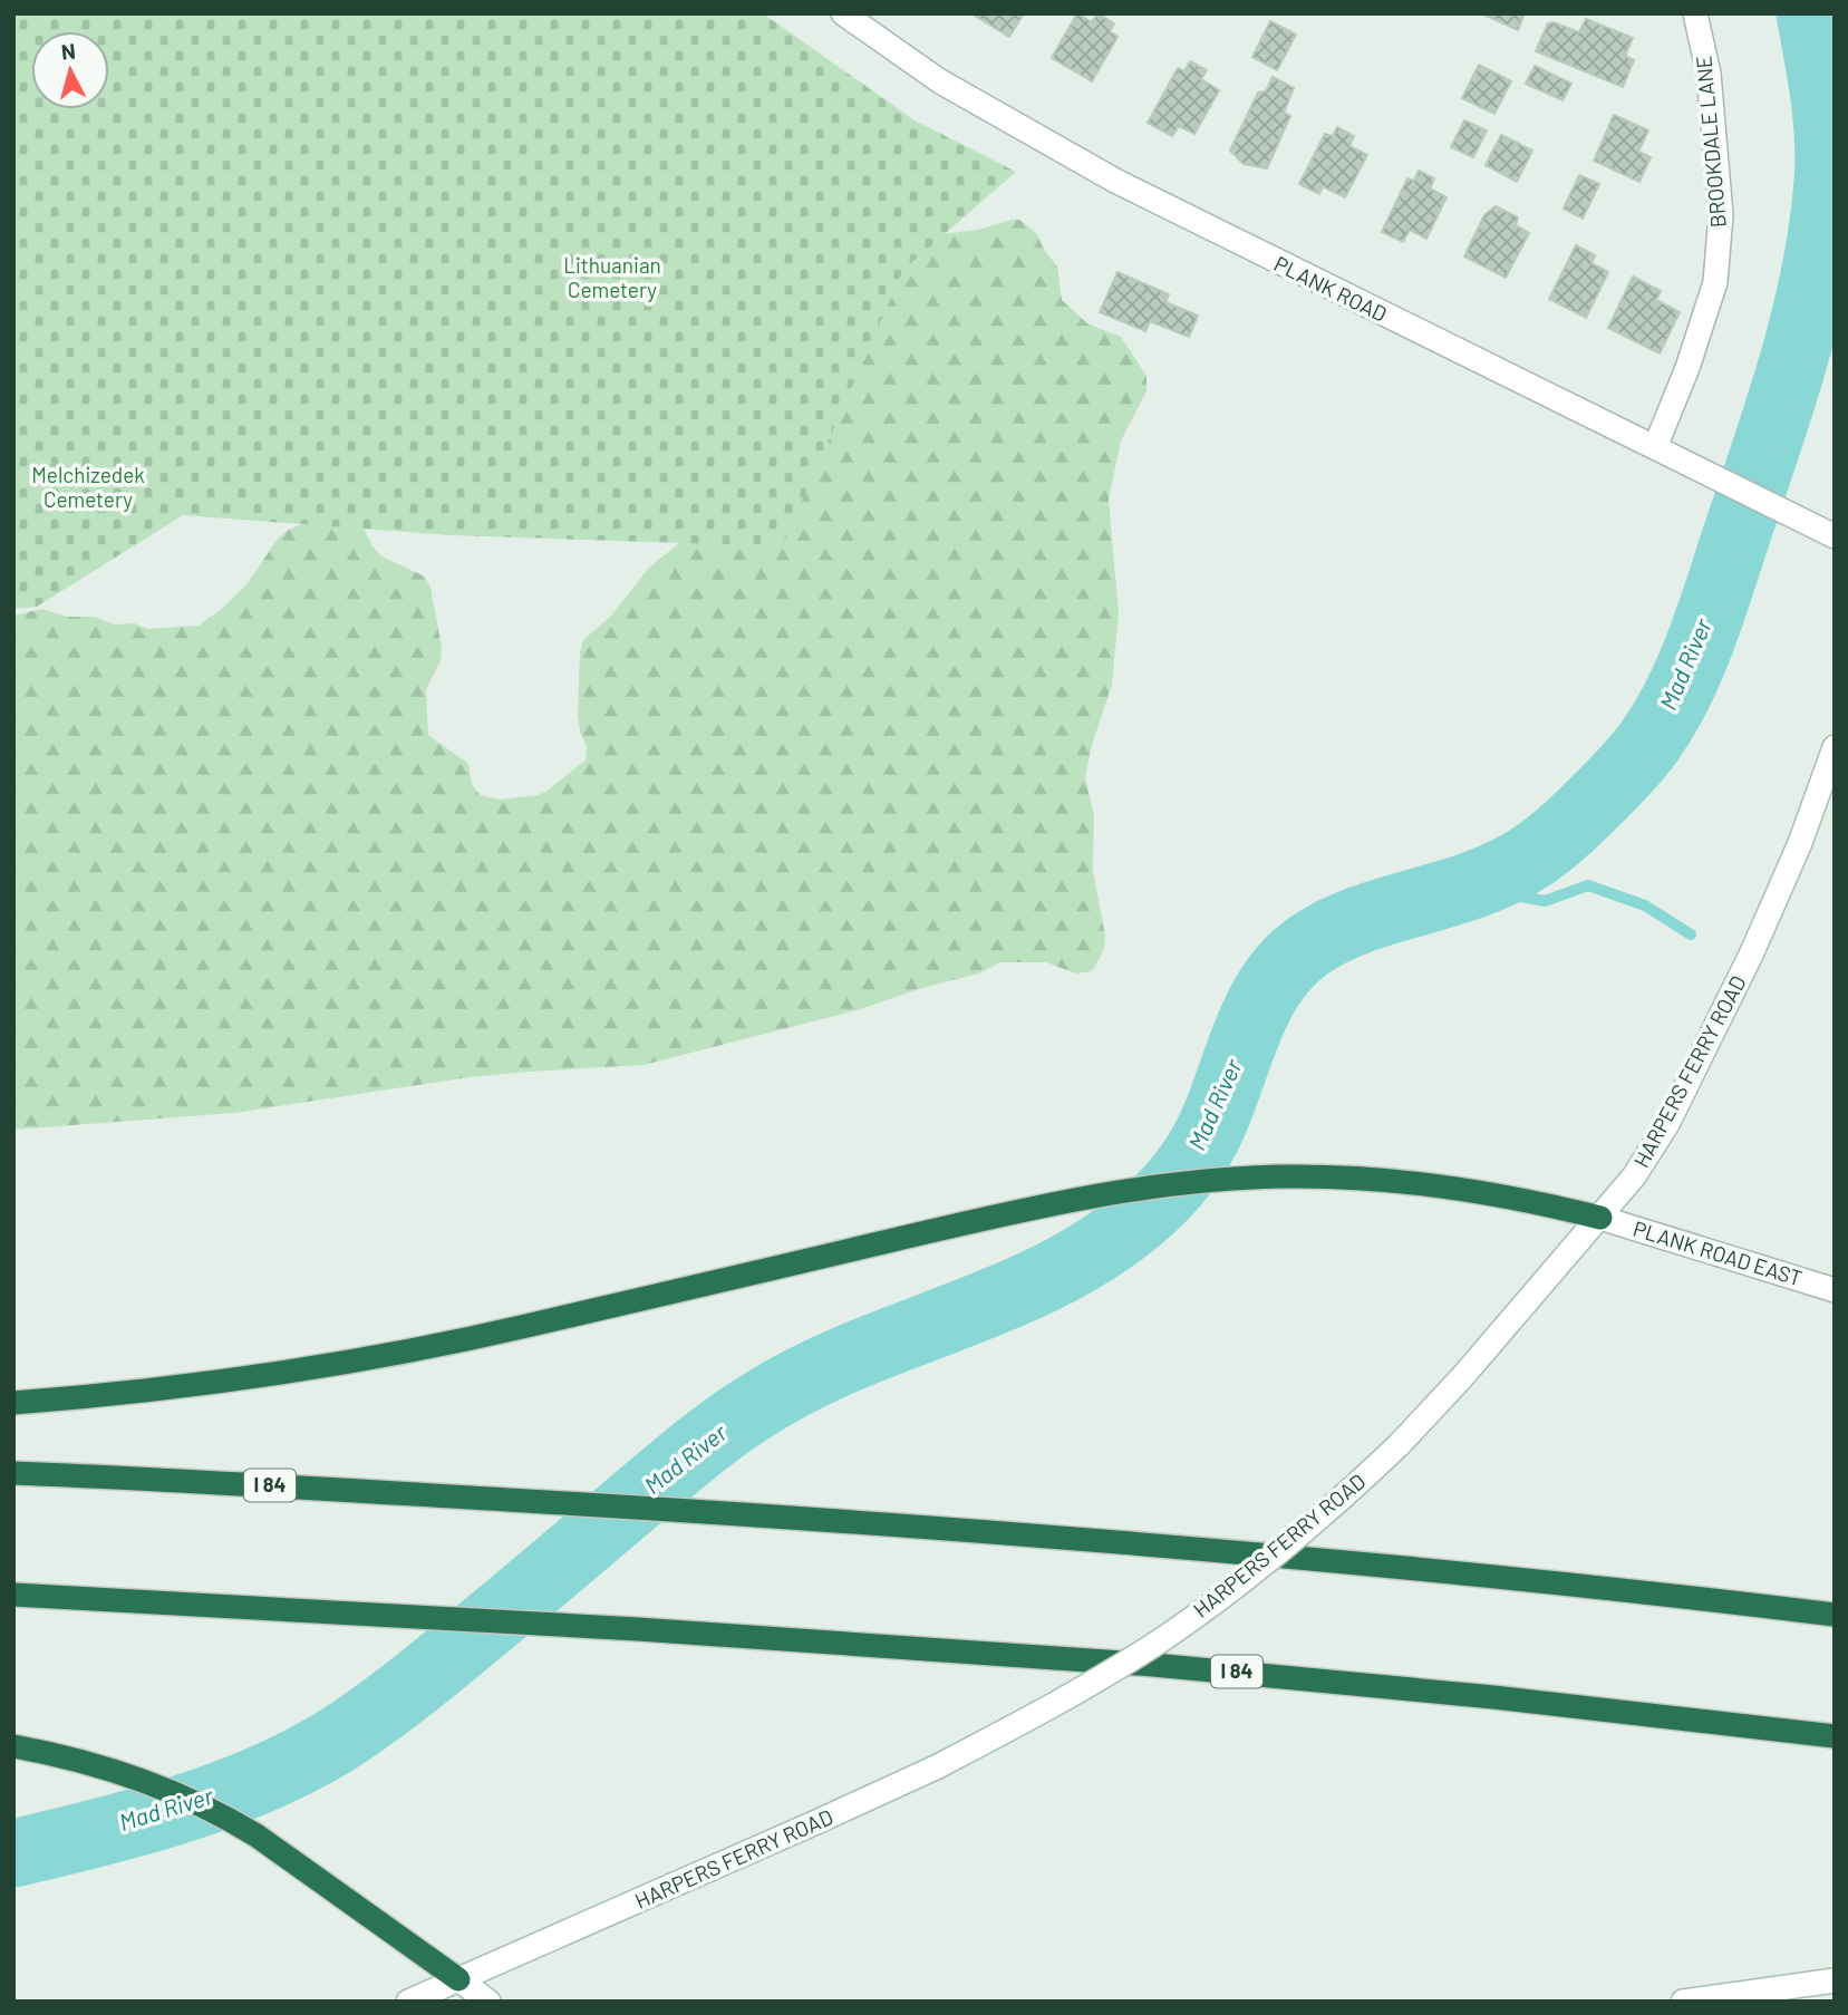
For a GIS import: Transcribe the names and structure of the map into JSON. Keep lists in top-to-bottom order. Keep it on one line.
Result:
{"streets":{"highway":["I 84"],"main road":["BROOKDALE LANE","PLANK ROAD","HARPERS FERRY ROAD","PLANK ROAD EAST"]},"crossings":[["BROOKDALE LANE","PLANK ROAD"],["HARPERS FERRY ROAD","PLANK ROAD EAST"]],"water":["Mad River"],"parks":["Lithuanian Cemetery","Melchizedek Cemetery"],"north":"top"}
